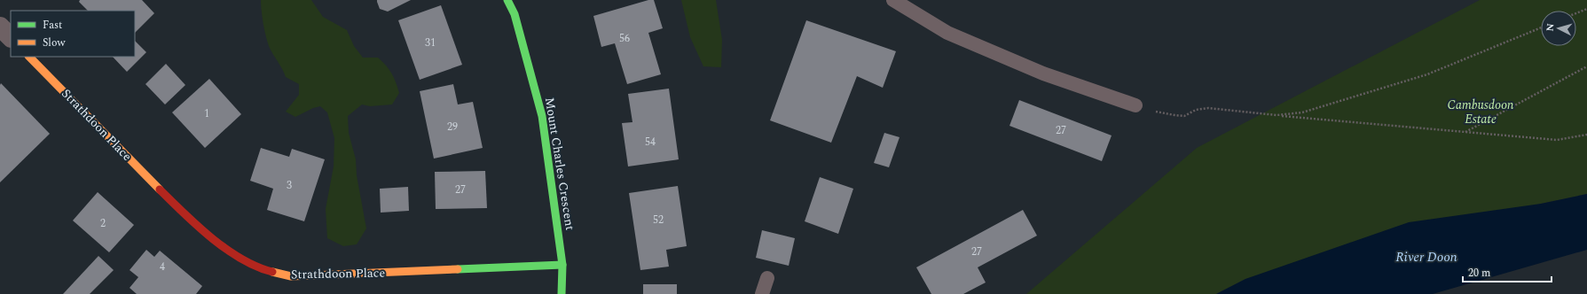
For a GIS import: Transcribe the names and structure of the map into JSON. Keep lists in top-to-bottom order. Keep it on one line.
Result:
{"streets":{"street":["Strathdoon Place","Mount Charles Crescent"]},"crossings":[["Strathdoon Place","Mount Charles Crescent"]],"water":["River Doon"],"parks":["Cambusdoon Estate"],"house_numbers":["56","31","1","29","27","54","3","27","52","2","27","4"],"legend":["Fast","Slow"],"scale_bar":"20 m","north":"left"}
